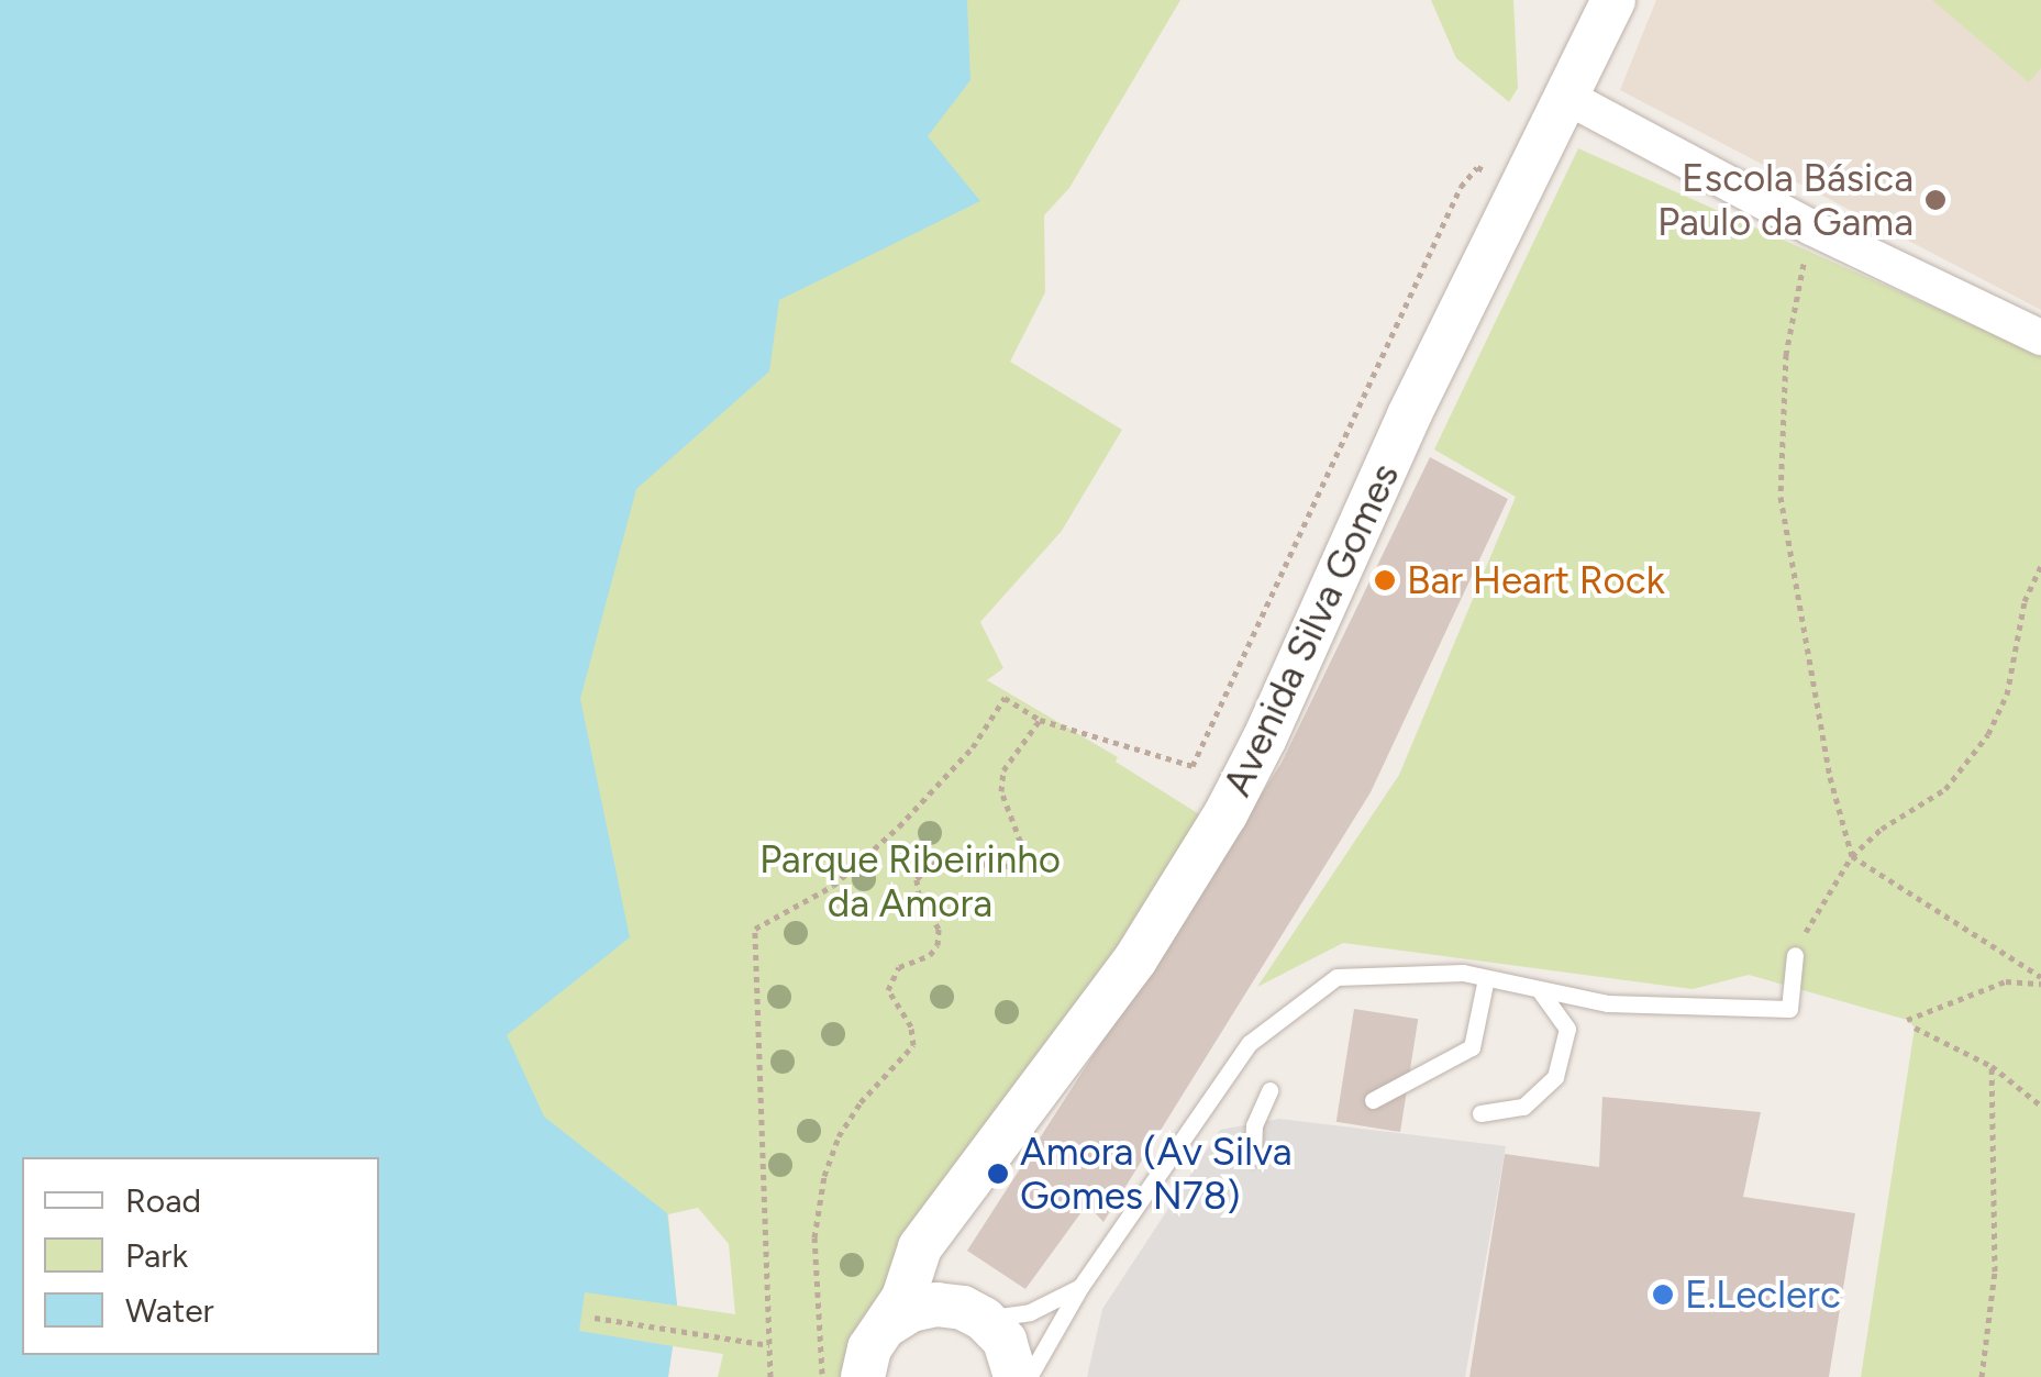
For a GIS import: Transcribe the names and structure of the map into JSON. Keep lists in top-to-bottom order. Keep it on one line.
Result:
{"streets":{"street":["Avenida Silva Gomes"]},"parks":["Parque Ribeirinho da Amora"],"places":["Escola Básica Paulo da Gama","Bar Heart Rock","Amora (Av Silva Gomes N78)","E.Leclerc"],"legend":["Road","Park","Water"]}
